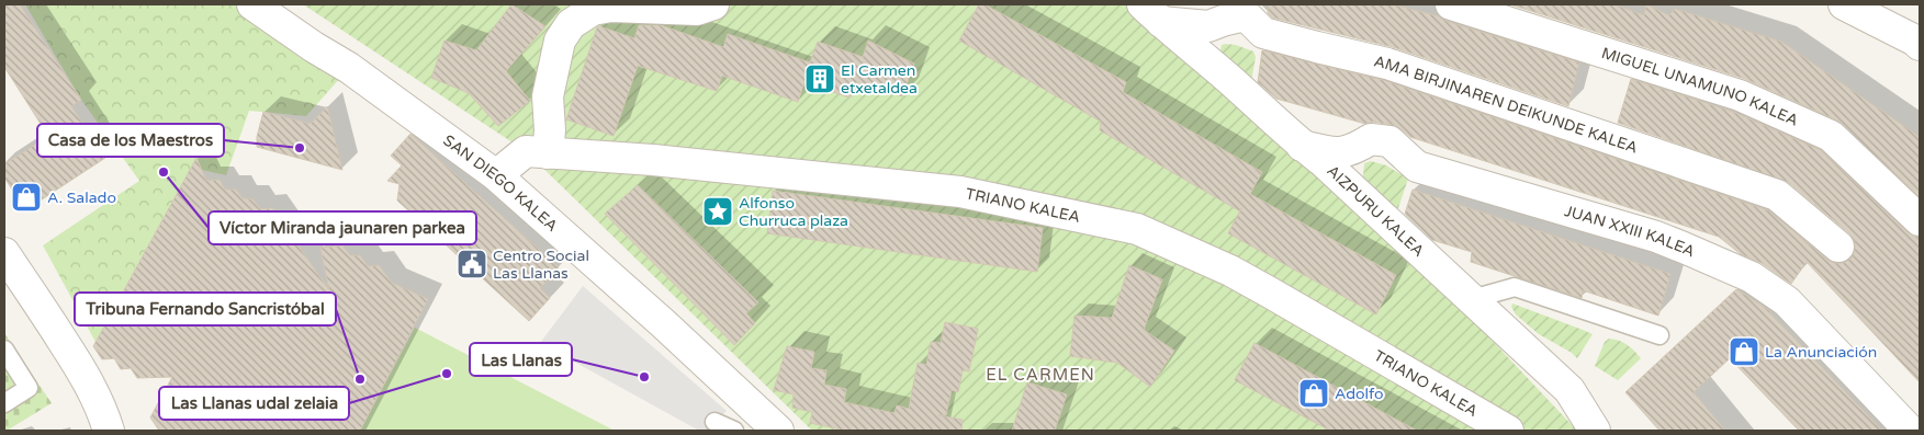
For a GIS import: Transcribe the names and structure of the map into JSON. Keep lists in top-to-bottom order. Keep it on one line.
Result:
{"streets":{"street":["MIGUEL UNAMUNO KALEA","AMA BIRJINAREN DEIKUNDE KALEA","SAN DIEGO KALEA","TRIANO KALEA","AIZPURU KALEA","JUAN XXIII KALEA"]},"crossings":[["AMA BIRJINAREN DEIKUNDE KALEA","AIZPURU KALEA"],["SAN DIEGO KALEA","TRIANO KALEA"],["AIZPURU KALEA","JUAN XXIII KALEA"]],"districts":["EL CARMEN"],"places":{"building":["El Carmen etxetaldea"],"other":["Casa de los Maestros","Víctor Miranda jaunaren parkea","Las Llanas udal zelaia","Las Llanas","Tribuna Fernando Sancristóbal"],"shop":["A. Salado","La Anunciación","Adolfo"],"place":["Alfonso Churruca plaza"],"public building":["Centro Social Las Llanas"]}}
